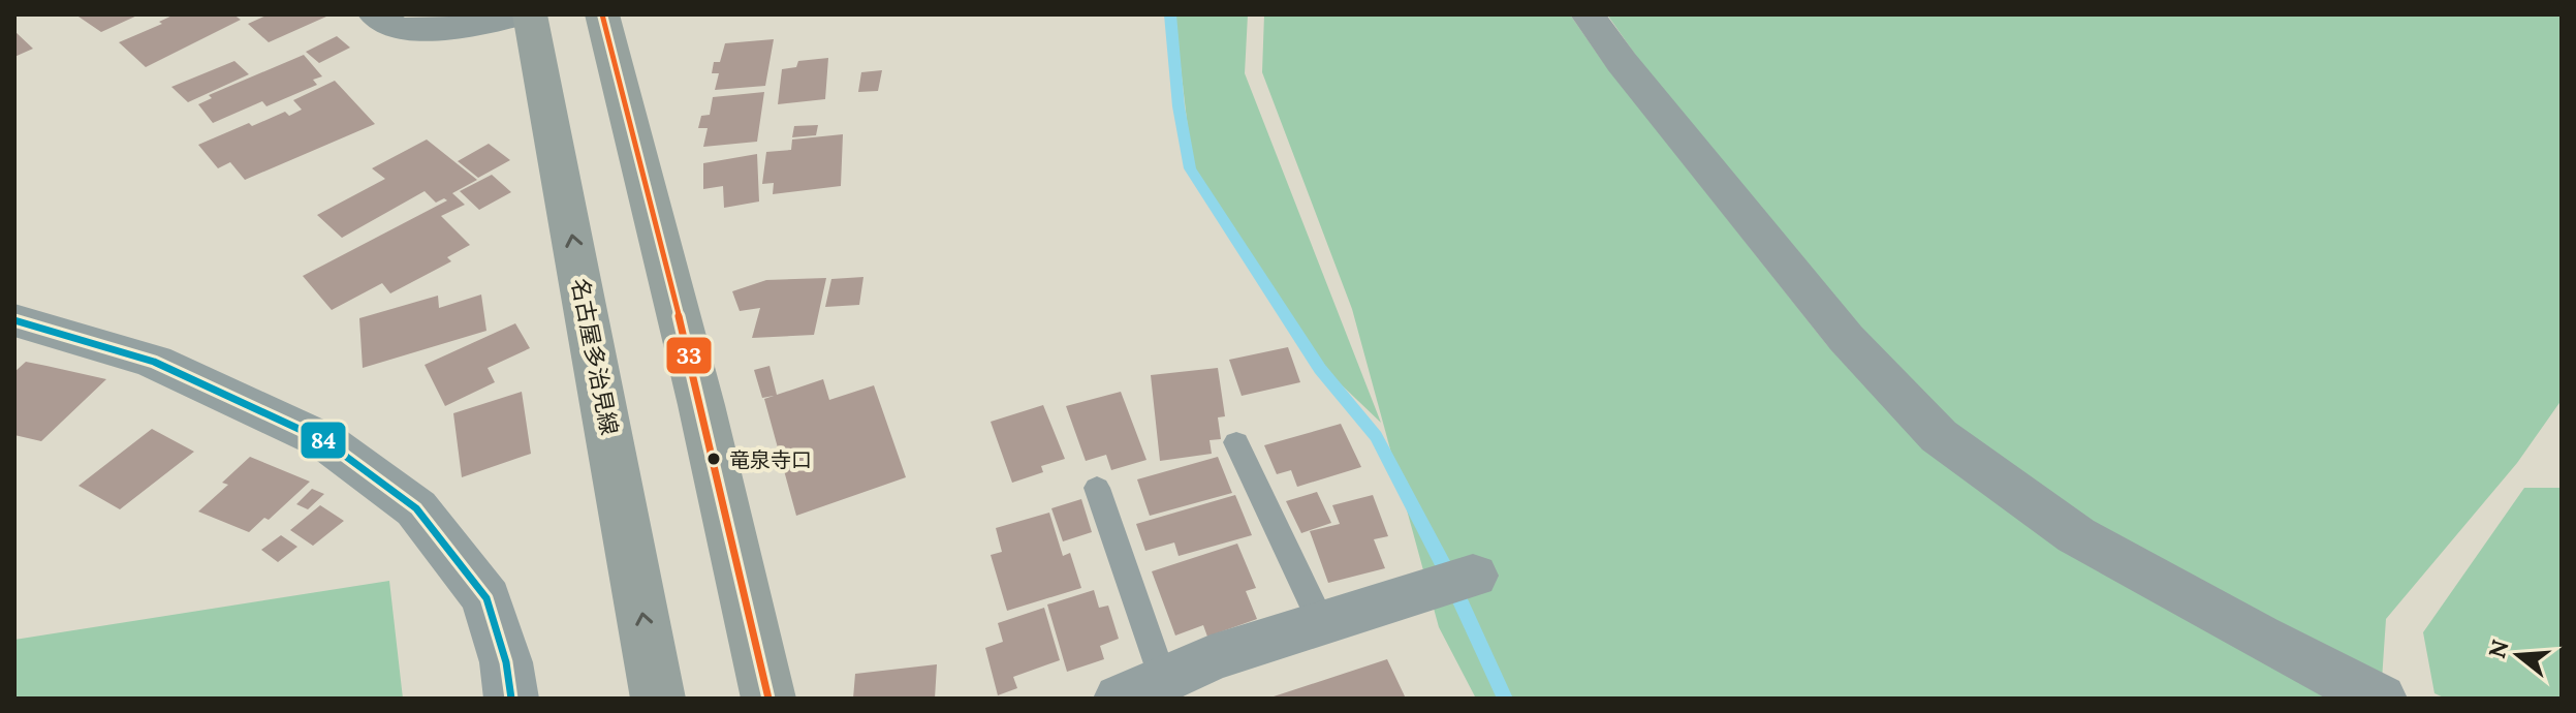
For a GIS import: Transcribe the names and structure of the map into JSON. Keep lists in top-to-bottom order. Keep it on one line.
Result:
{"streets":{"main road":["名古屋多治見線"]},"places":["竜泉寺口"],"lines":["transit line 33","transit line 84"],"north":"left"}
